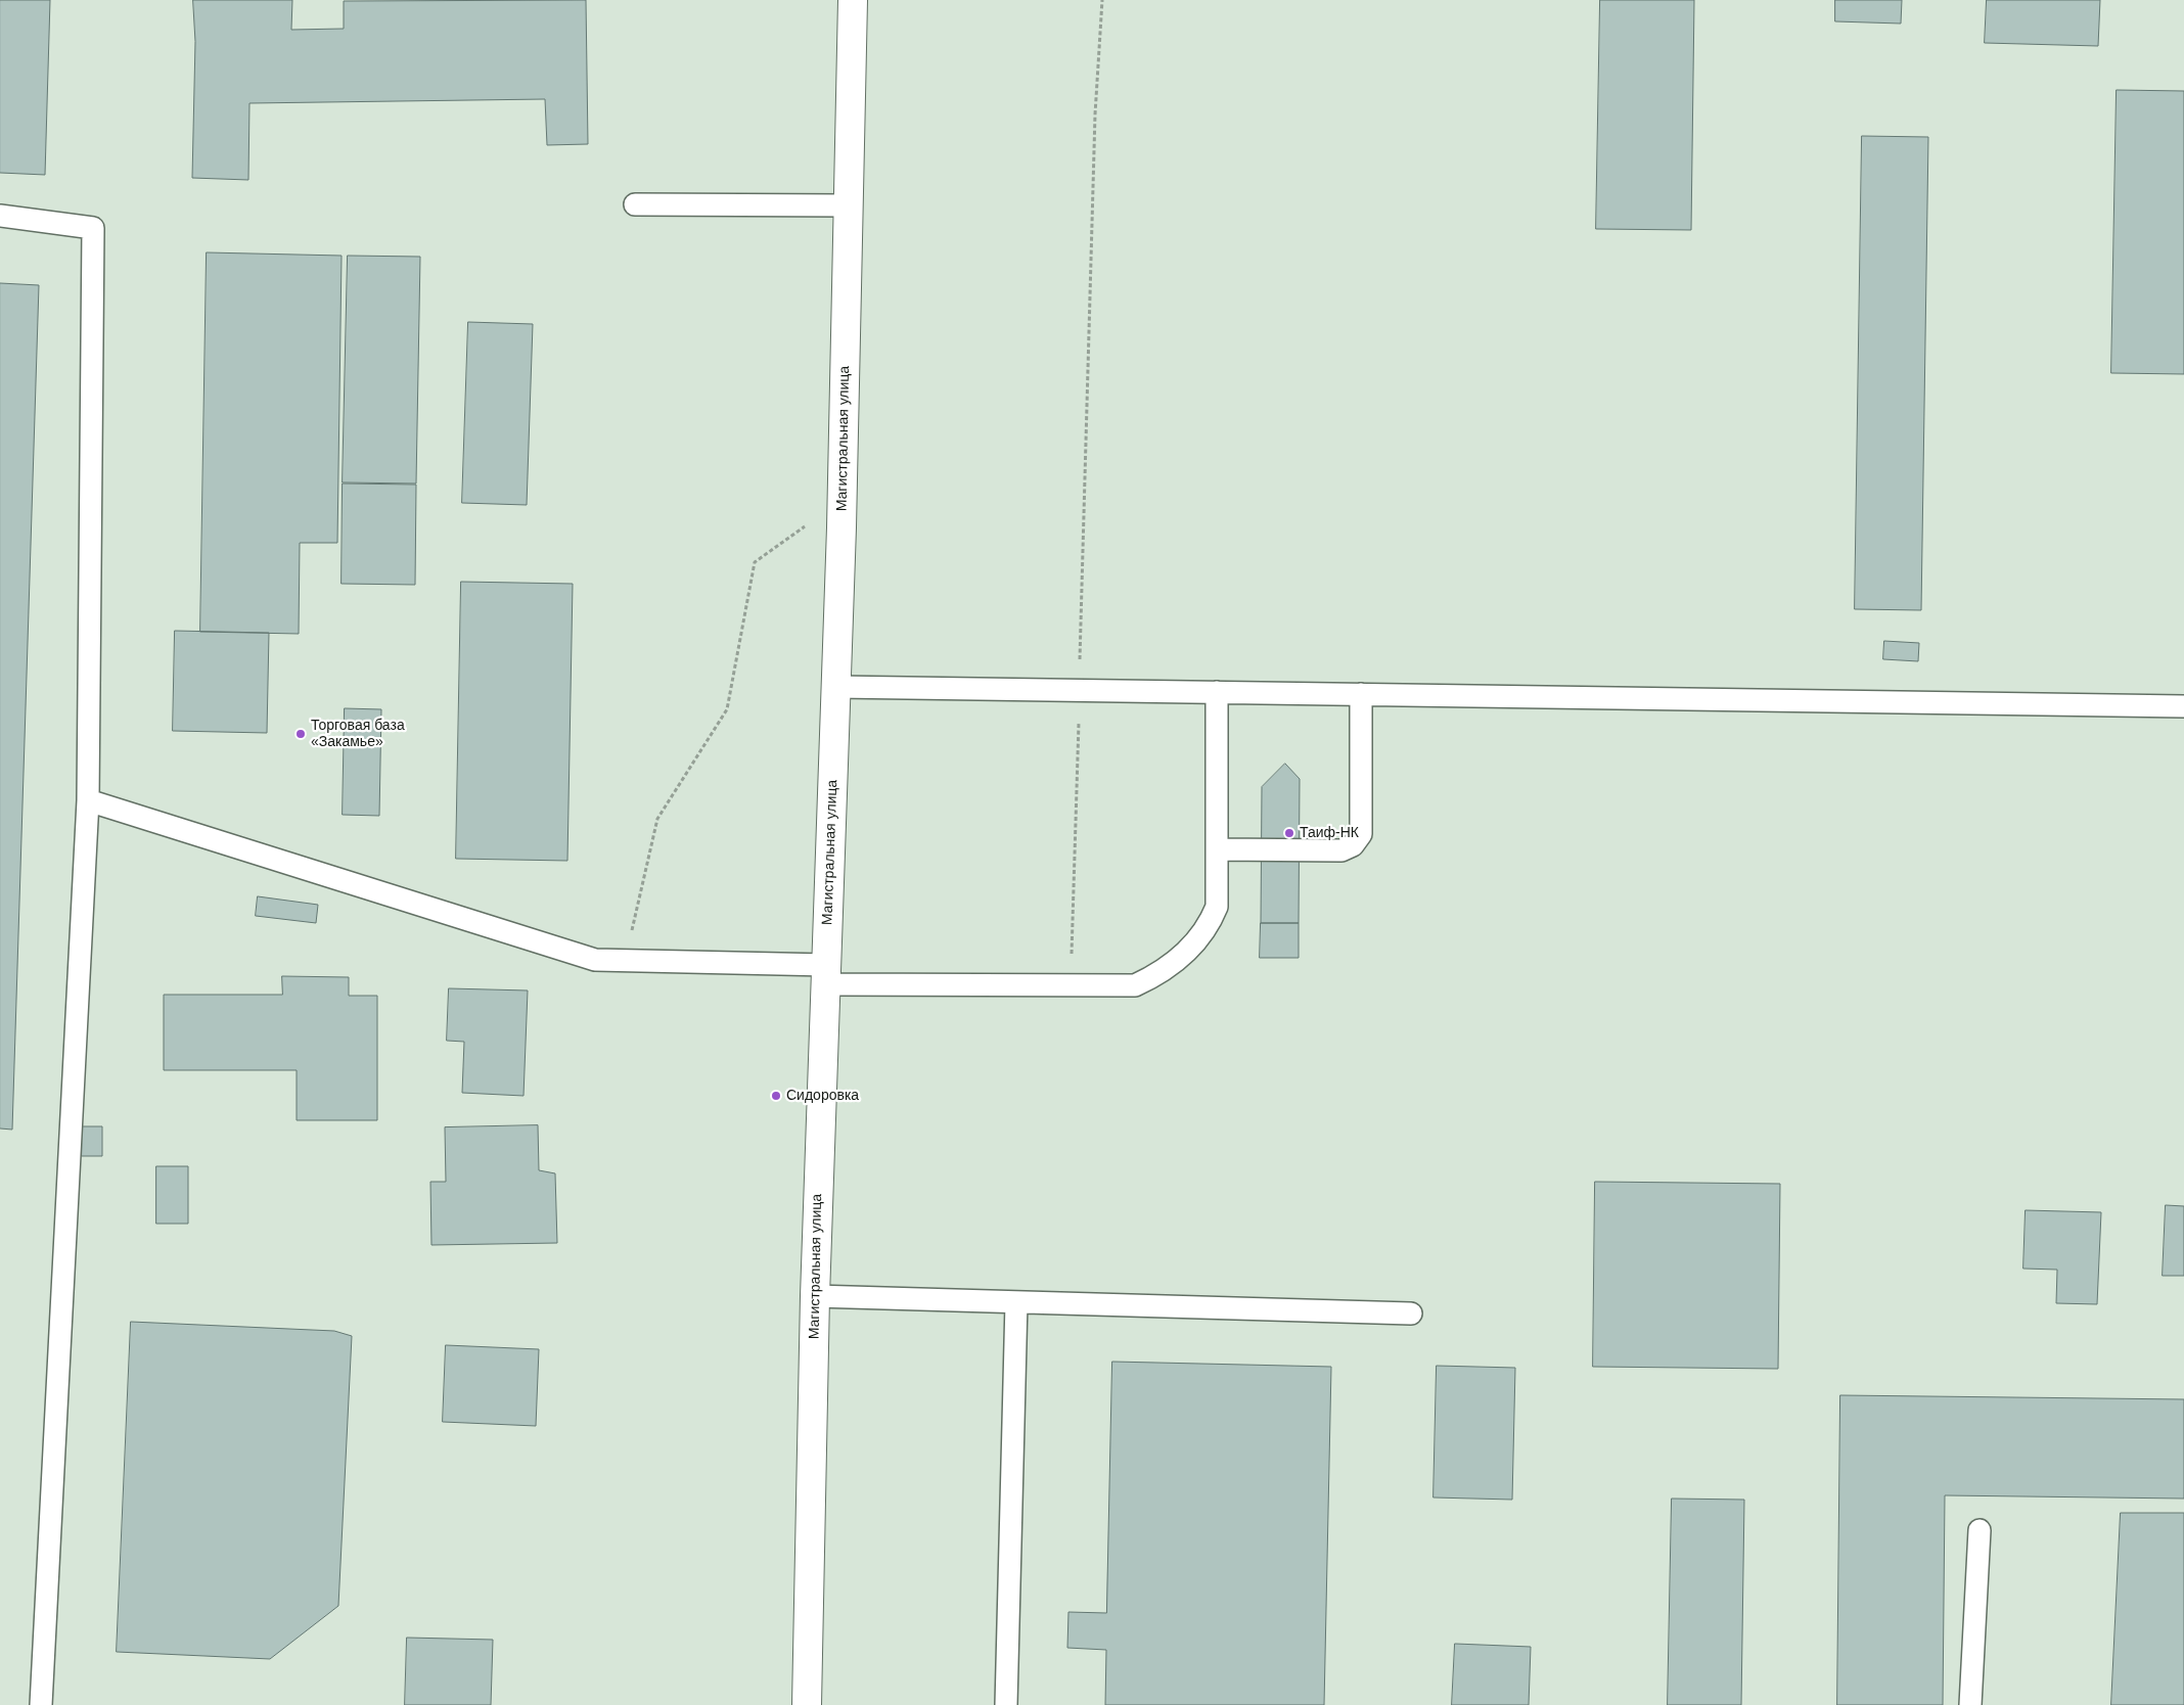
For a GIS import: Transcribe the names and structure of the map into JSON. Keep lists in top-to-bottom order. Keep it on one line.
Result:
{"streets":{"main road":["Магистральная улица"]},"places":["Торговая база «Закамье»","Таиф-НК","Сидоровка"]}
